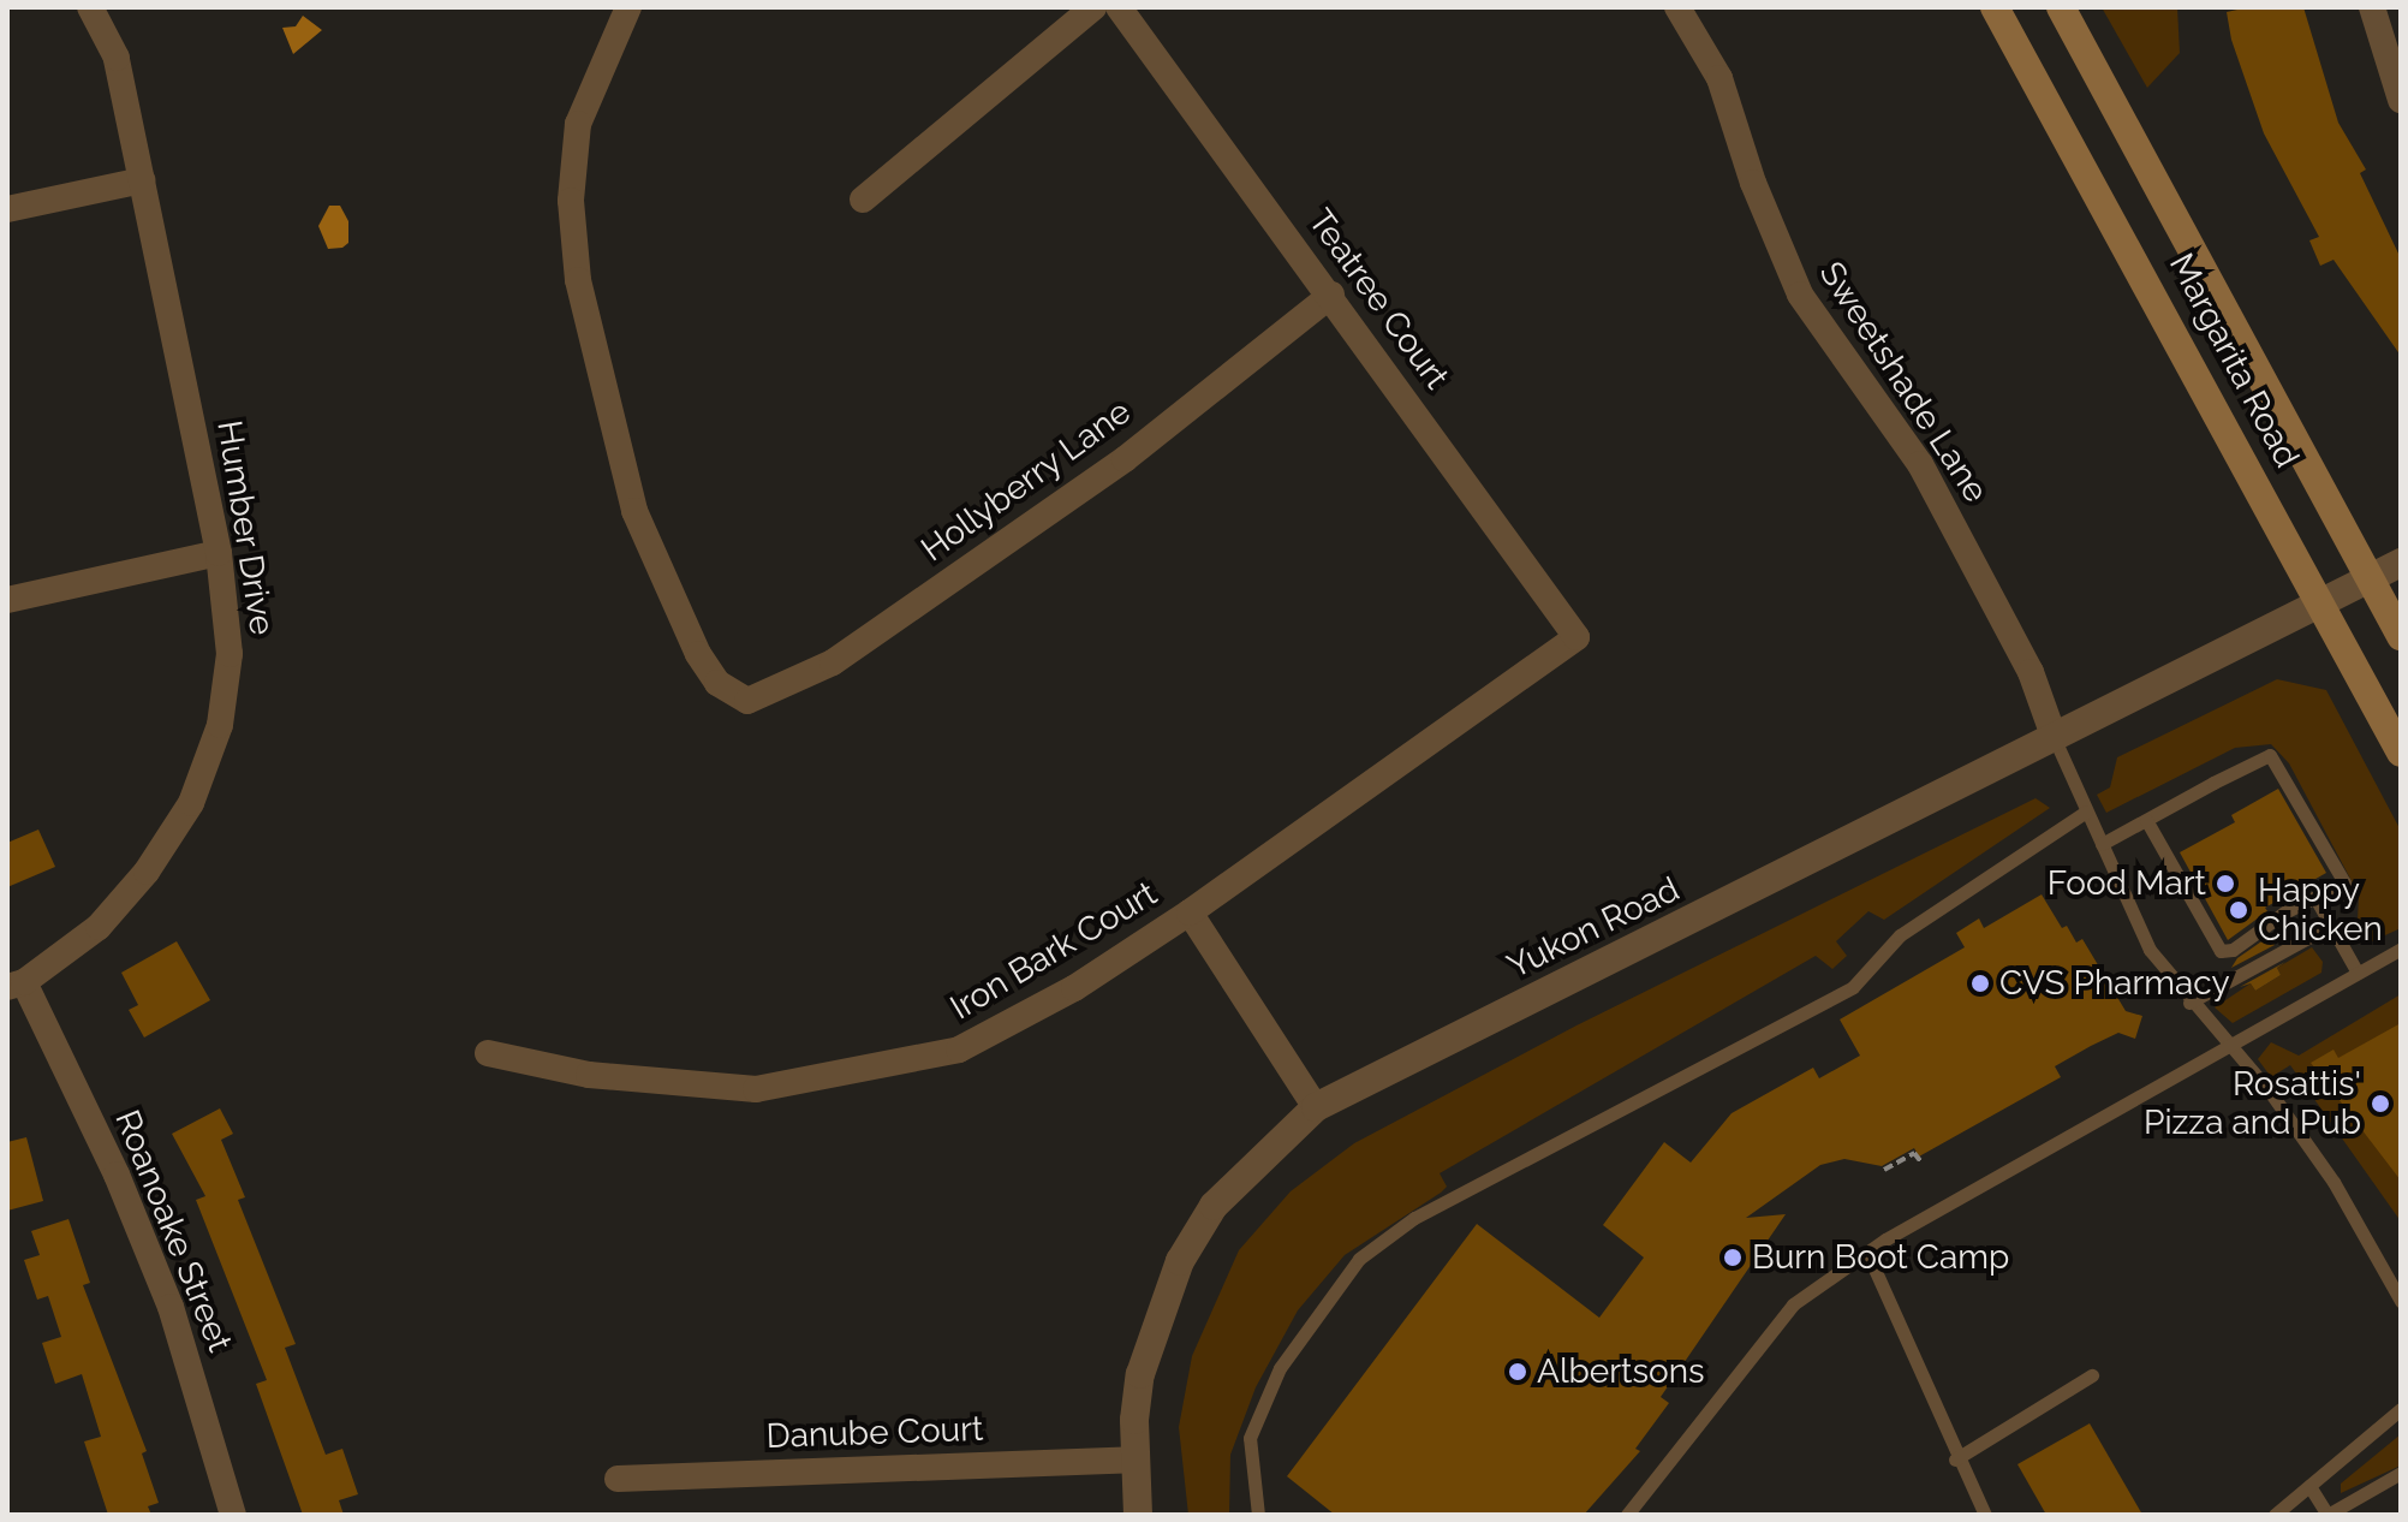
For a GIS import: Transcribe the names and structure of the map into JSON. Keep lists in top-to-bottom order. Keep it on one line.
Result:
{"streets":{"main road":["Margarita Road"],"street":["Teatree Court","Sweetshade Lane","Hollyberry Lane","Humber Drive","Yukon Road","Iron Bark Court","Roanoake Street","Danube Court"]},"crossings":[["Teatree Court","Hollyberry Lane"],["Teatree Court","Iron Bark Court"],["Margarita Road","Yukon Road"],["Sweetshade Lane","Yukon Road"],["Humber Drive","Roanoake Street"],["Yukon Road","Danube Court"]],"places":["Food Mart","Happy Chicken","CVS Pharmacy","Rosattis' Pizza and Pub","Burn Boot Camp","Albertsons"]}
